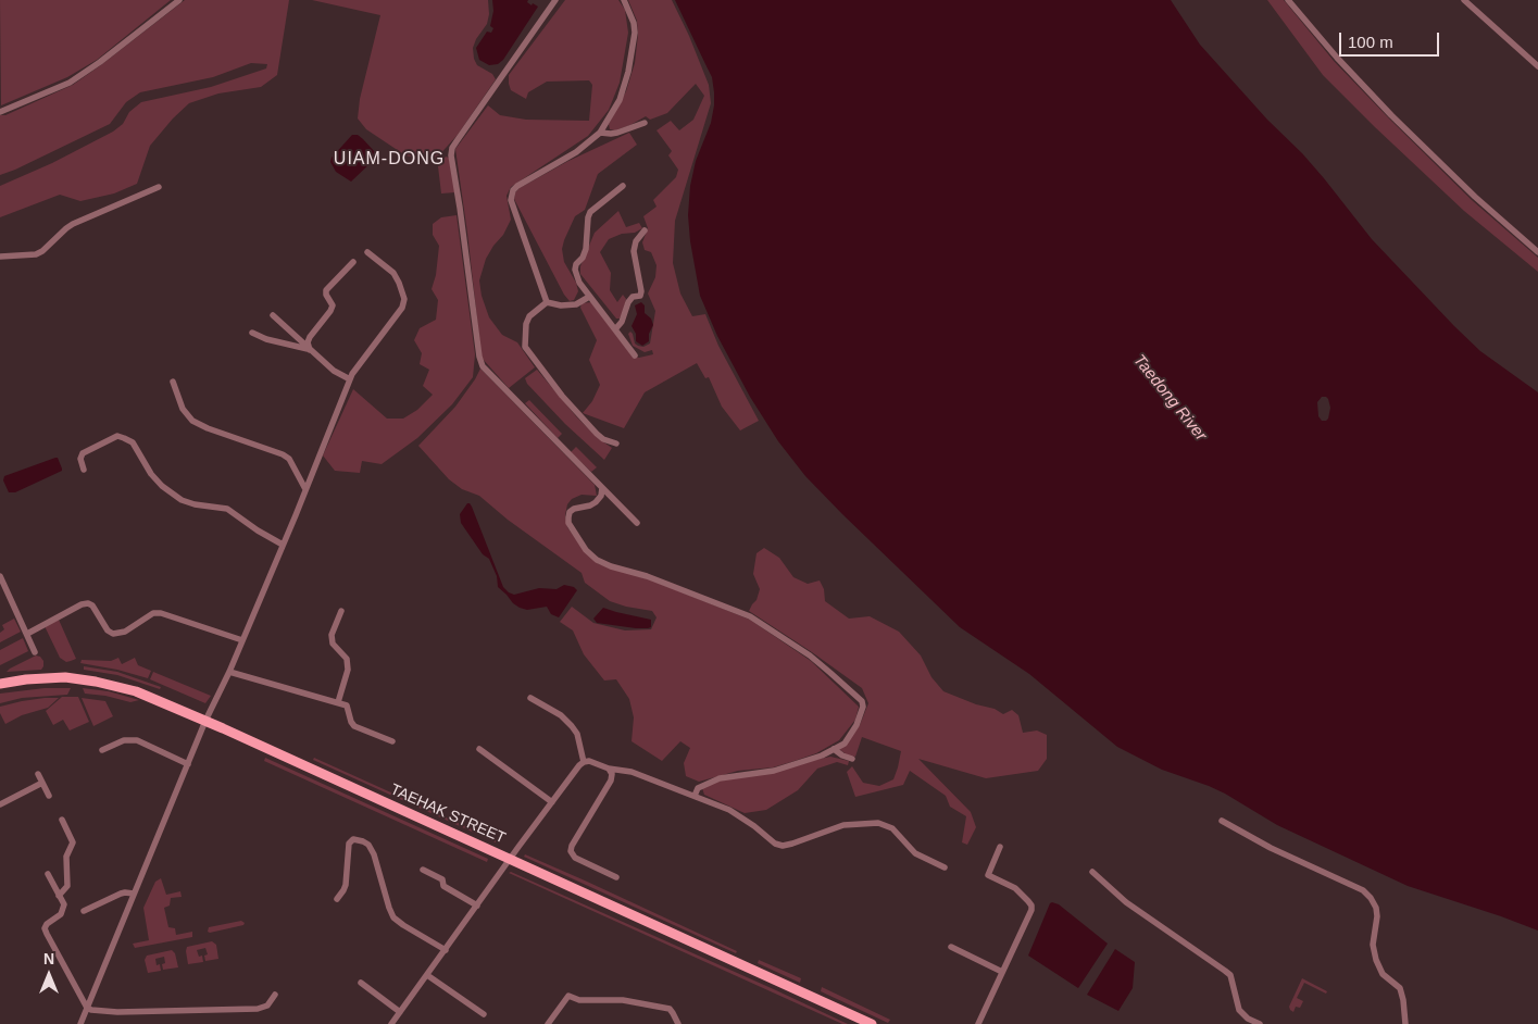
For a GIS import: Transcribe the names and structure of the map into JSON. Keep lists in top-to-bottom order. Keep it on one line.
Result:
{"streets":{"main road":["TAEHAK STREET"]},"districts":["UIAM-DONG"],"water":["Taedong River"],"scale_bar":"100 m","north":"top"}
